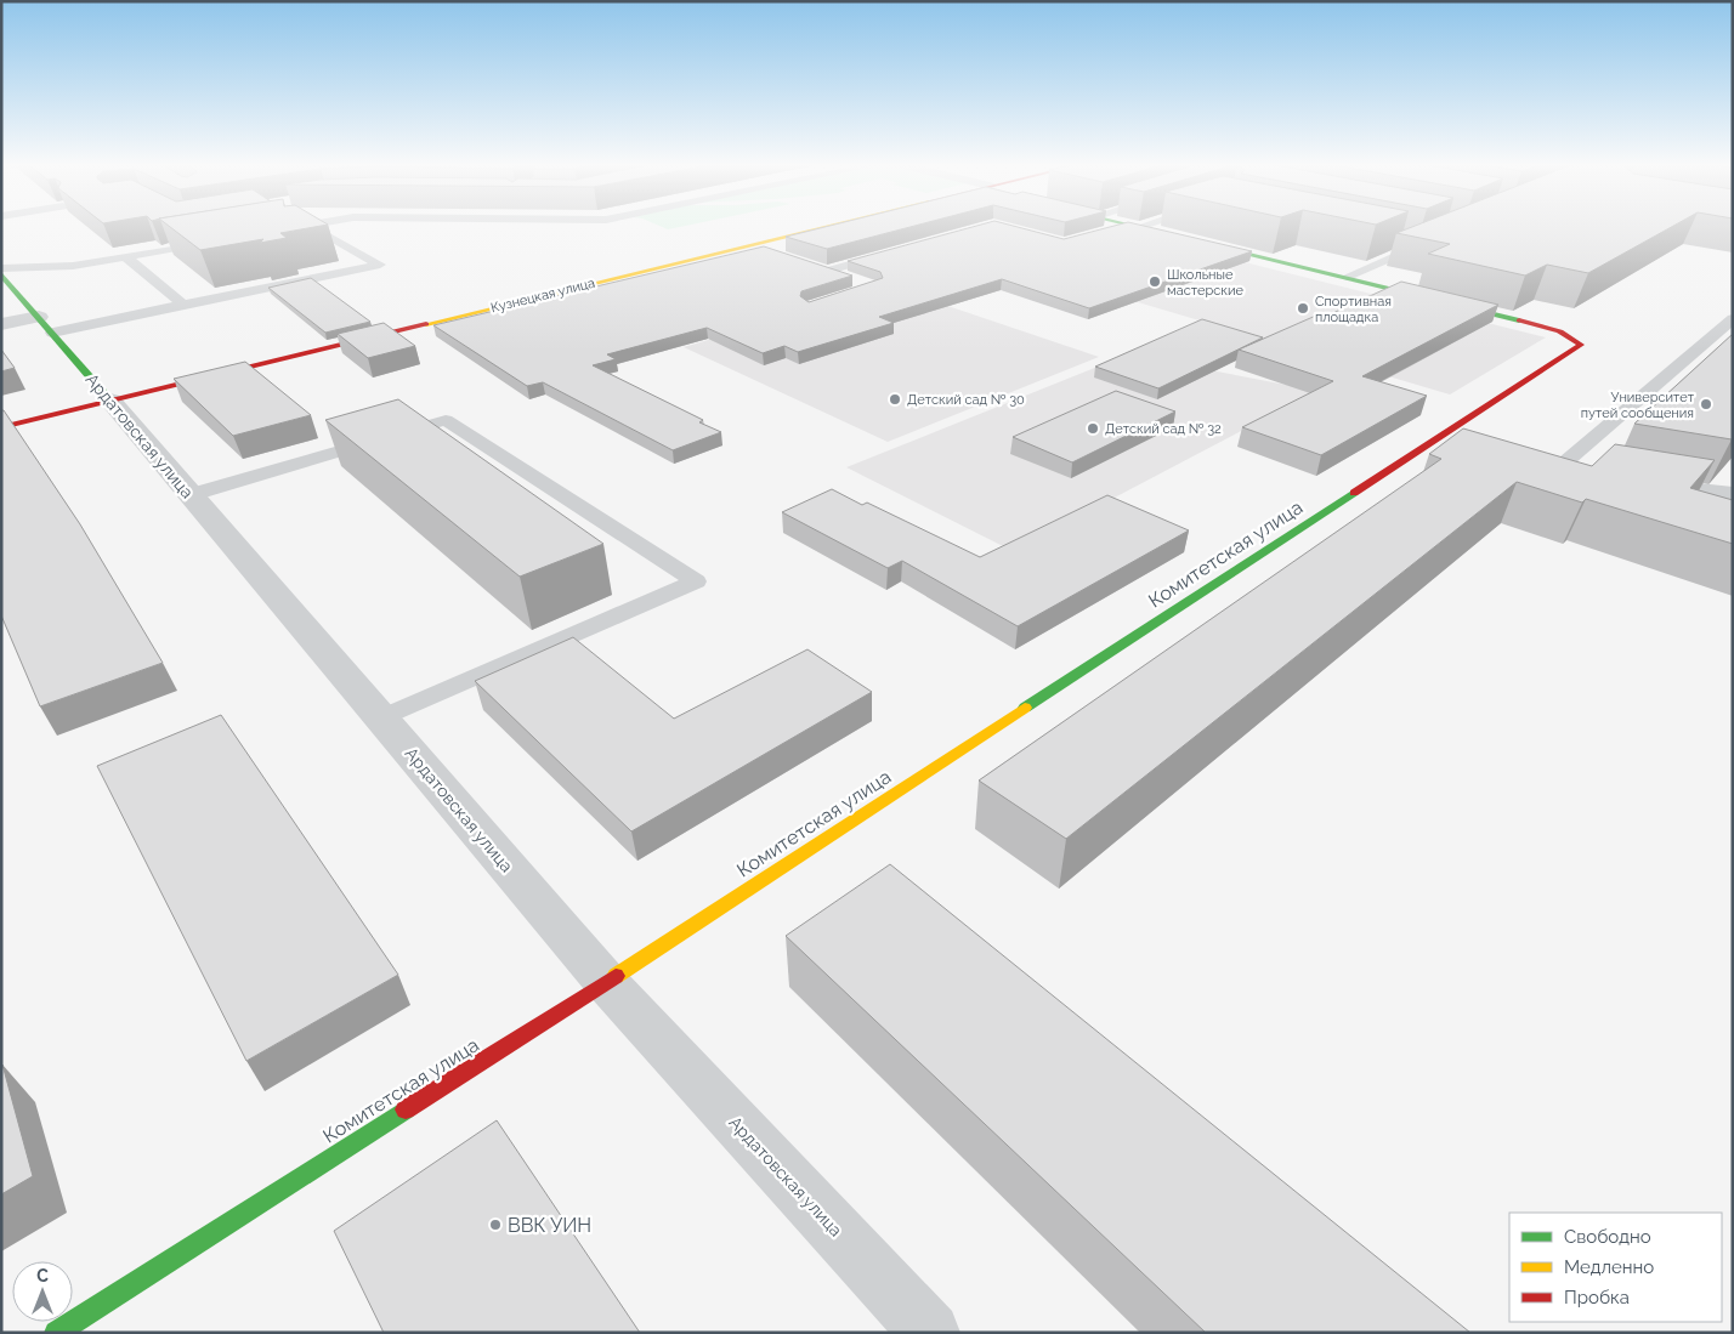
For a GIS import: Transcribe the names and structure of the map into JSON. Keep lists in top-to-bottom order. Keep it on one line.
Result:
{"streets":{"street":["Кузнецкая улица","Ардатовская улица","Комитетская улица"]},"crossings":[["Кузнецкая улица","Ардатовская улица"],["Ардатовская улица","Комитетская улица"]],"places":["Школьные мастерские","Спортивная площадка","Детский сад № 30","Университет путей сообщения","Детский сад № 32","ВВК УИН"],"legend":["Свободно","Медленно","Пробка"],"north":"top"}
